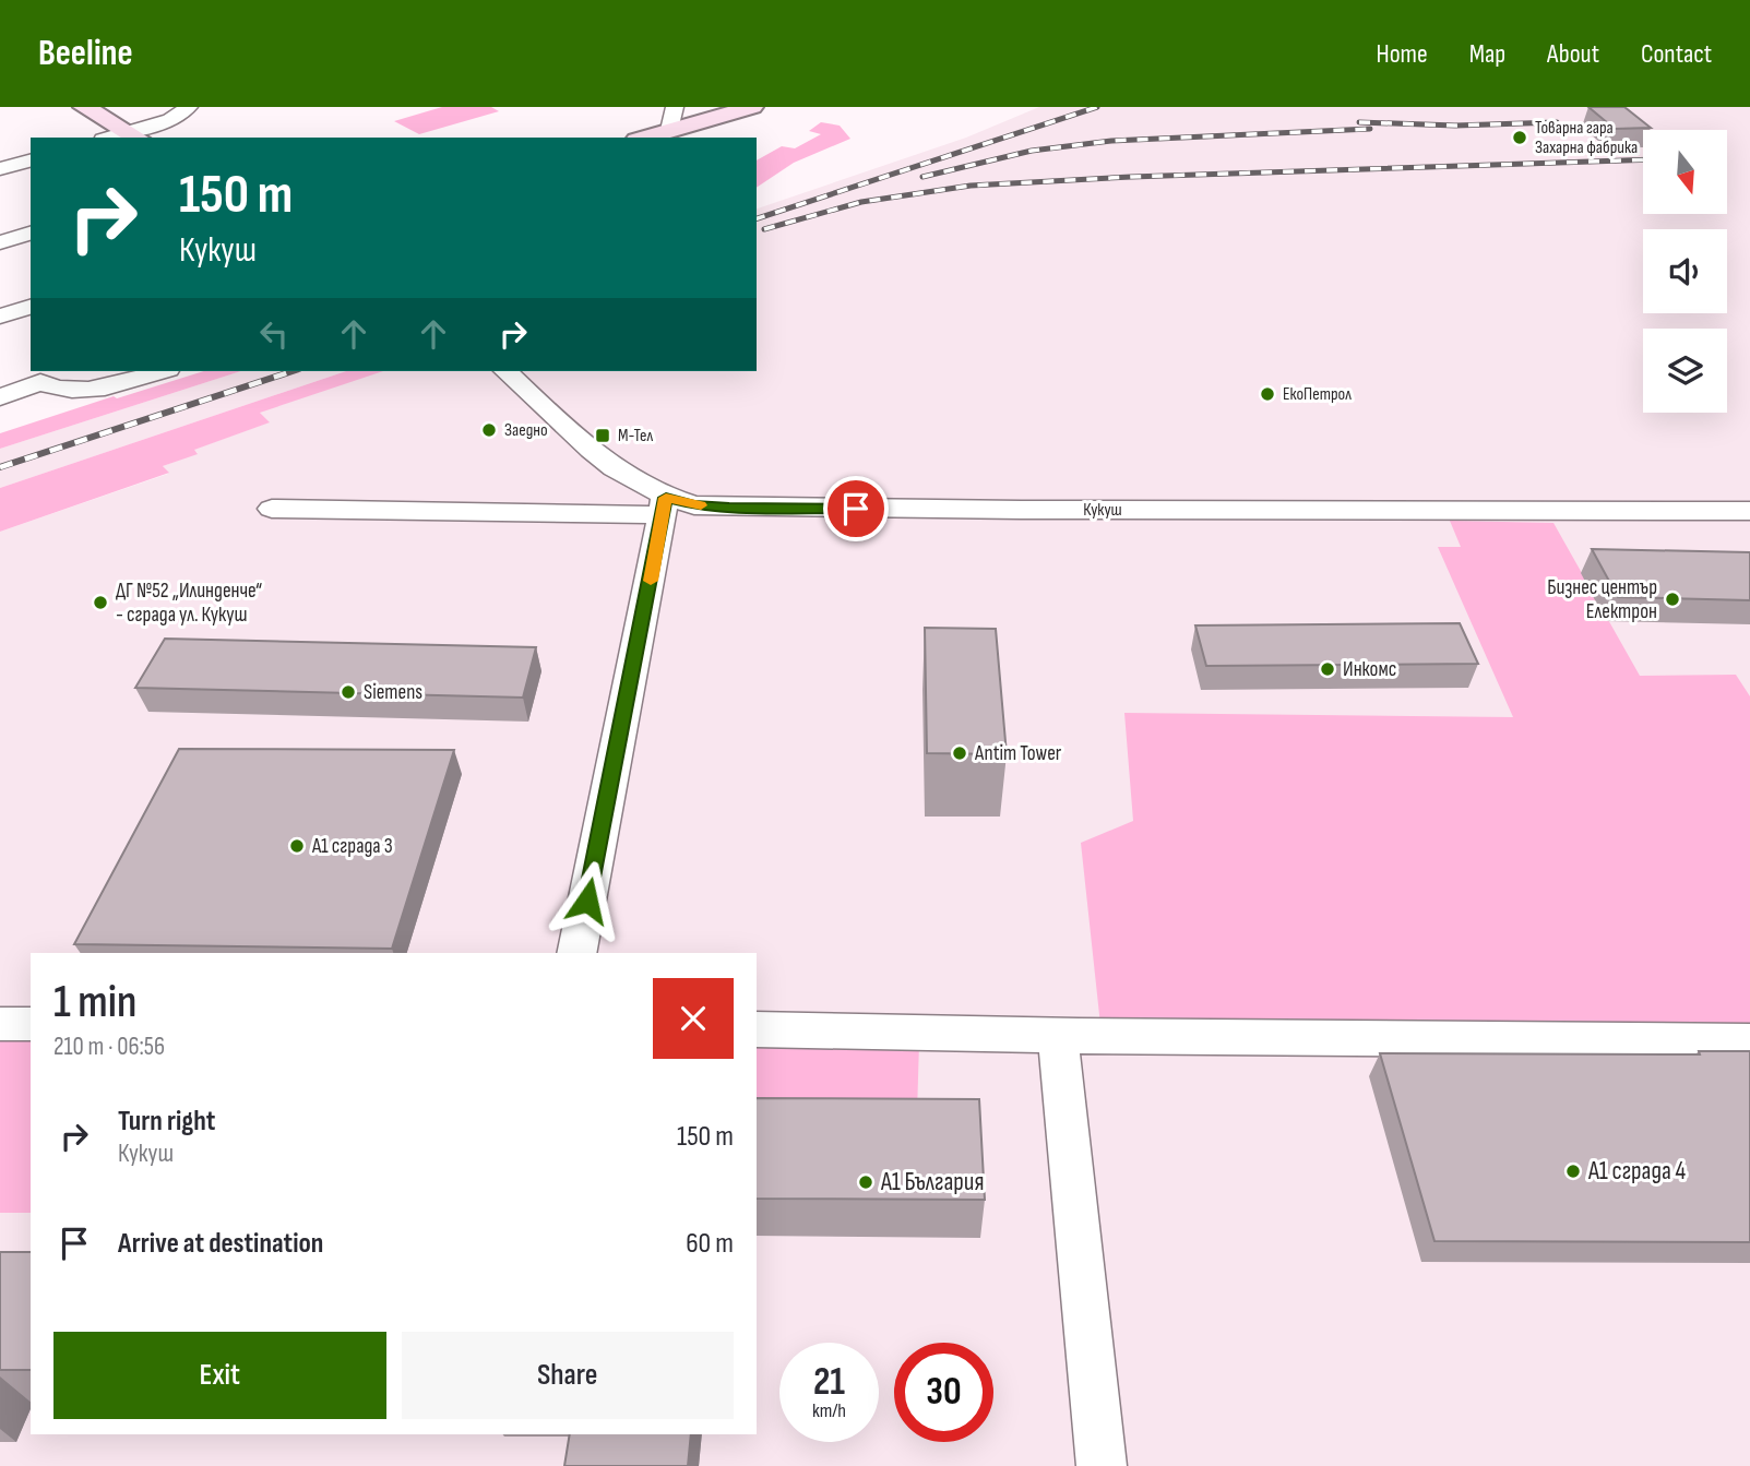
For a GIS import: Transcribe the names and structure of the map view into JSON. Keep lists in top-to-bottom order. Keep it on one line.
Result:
{"streets":{"street":["Кукуш"]},"places":{"other":["Товарна гара Захарна фабрика","ЕкоПетрол","Заедно","Бизнес център Електрон","ДГ №52 „Илинденче“ - сграда ул. Кукуш","Инкомс","Siemens","Antim Tower","А1 сграда 3","А1 сграда 4","А1 България"],"transit":["М-Тел"]},"north":"bottom","page":{"header":"Beeline","nav":["Home","Map","About","Contact"],"turn":["150 m","Кукуш"],"heading":["1 min","210 m · 06:56"],"list":[{"name":"Turn right","note":"Кукуш","value":"150 m"},{"name":"Arrive at destination","value":"60 m"}],"buttons":["Exit","Share"],"speed":"21 km/h","limit":"30"}}
